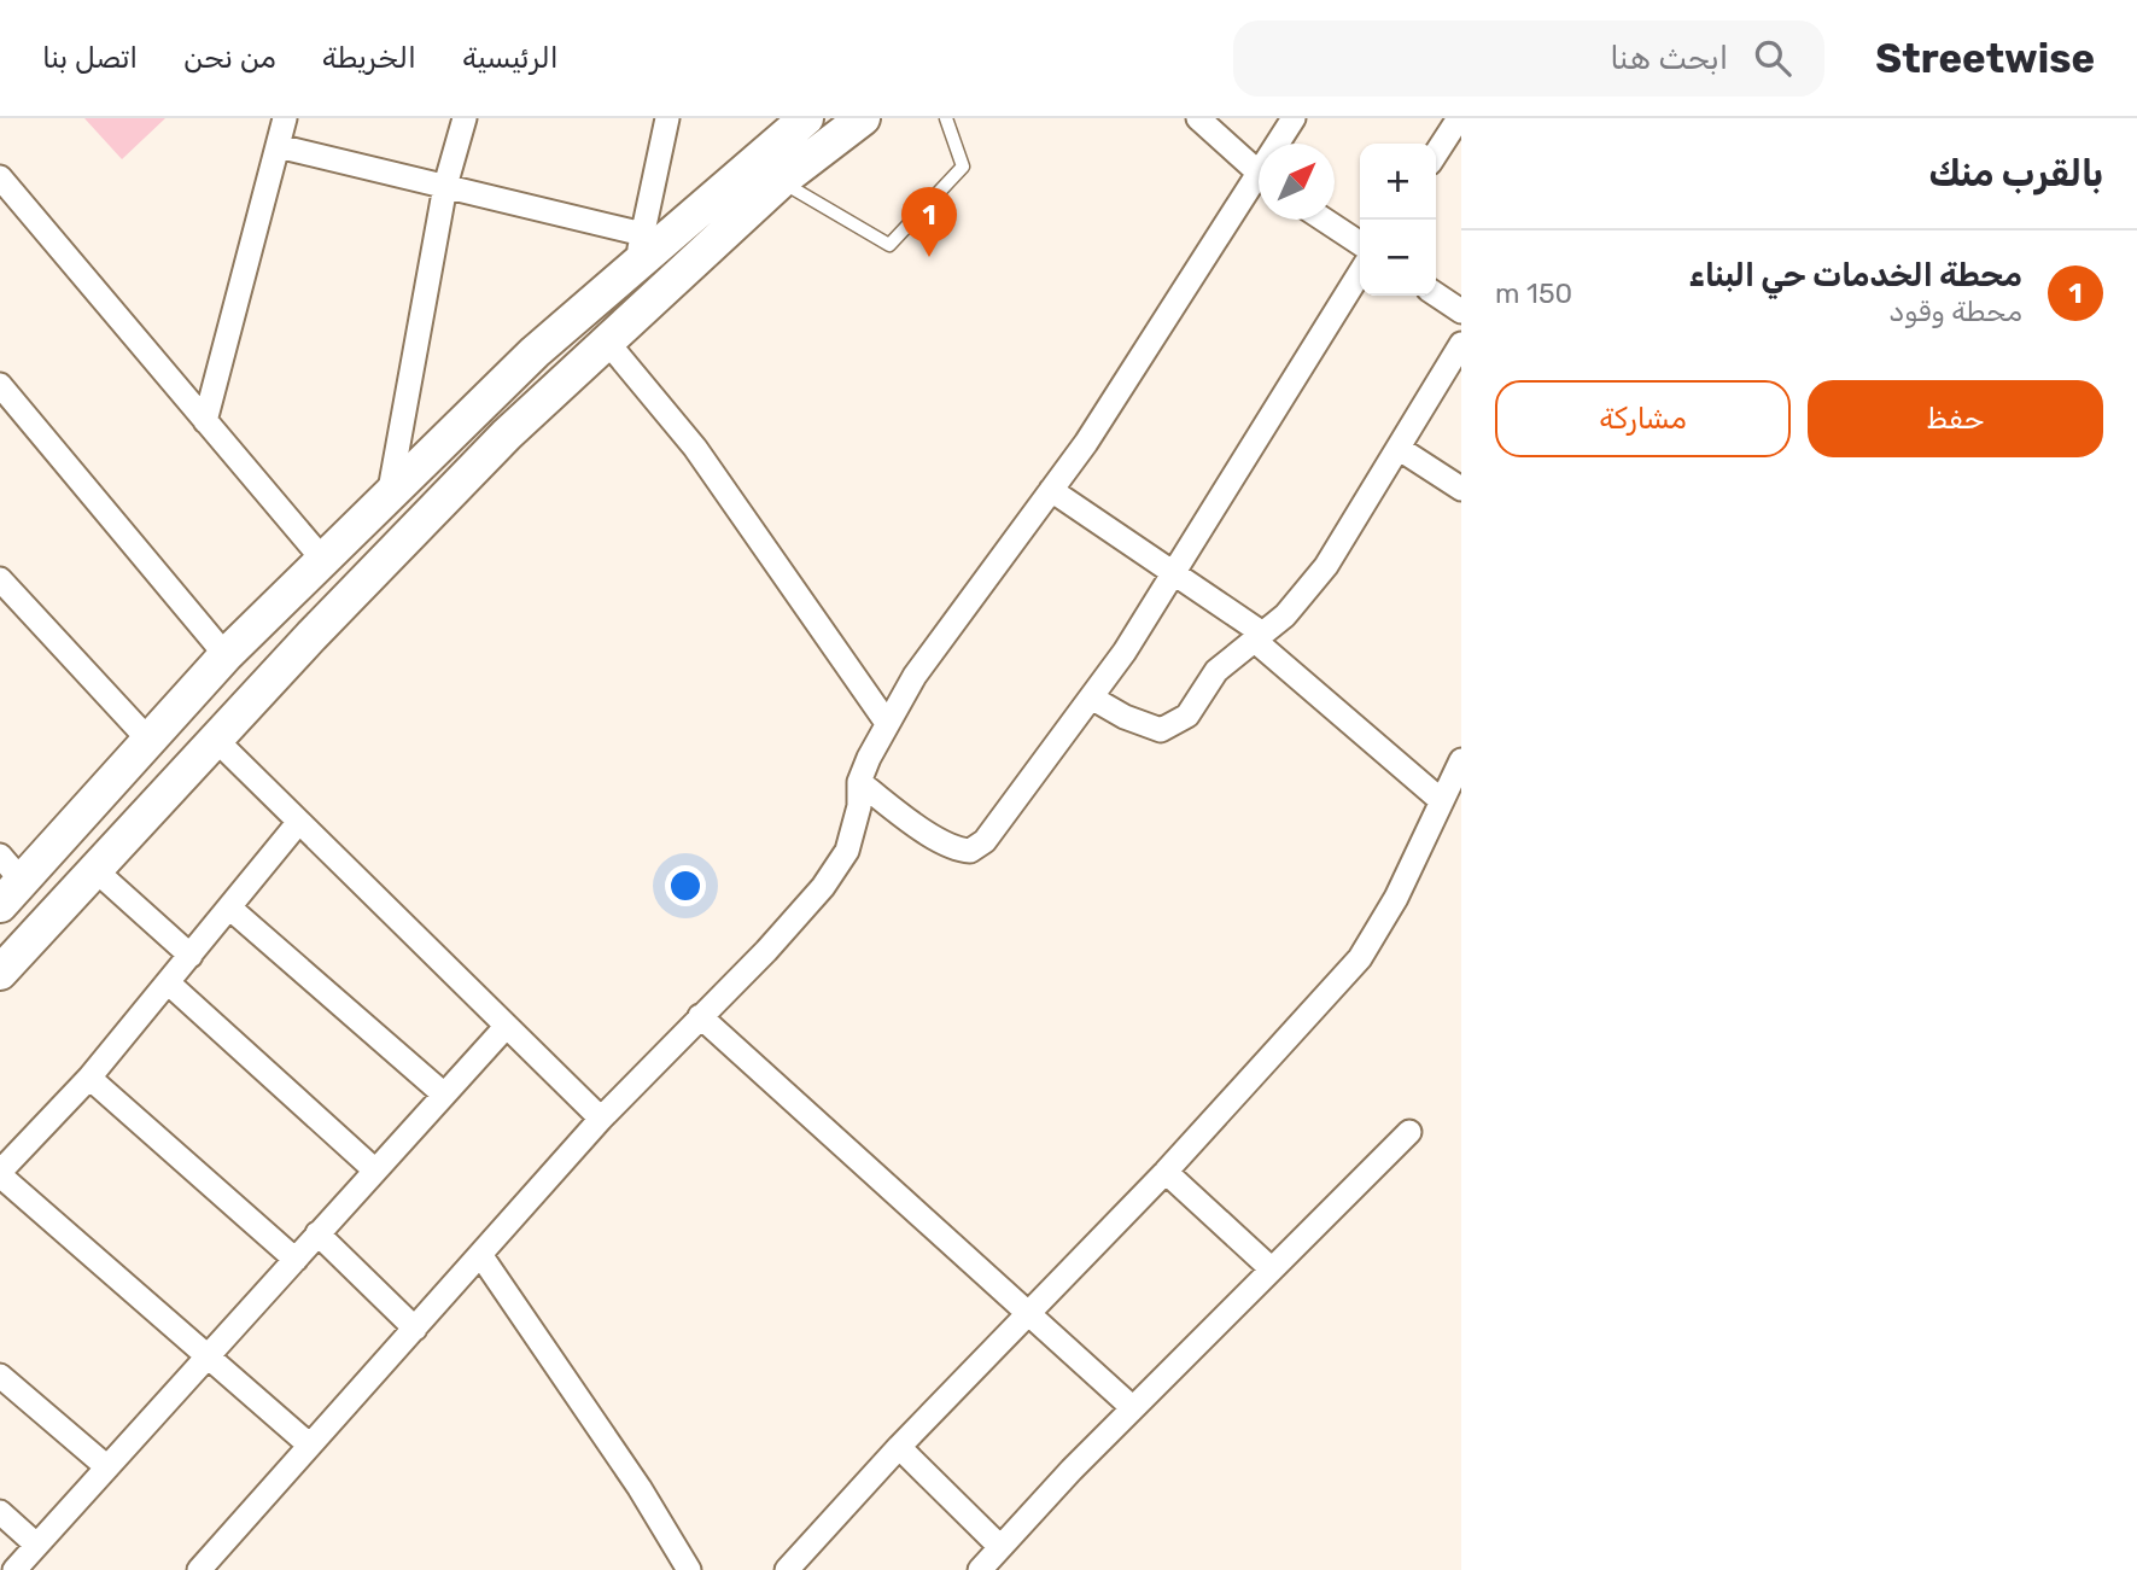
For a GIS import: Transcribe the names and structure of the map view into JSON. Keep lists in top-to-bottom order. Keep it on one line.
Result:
{"north":"top right","page":{"header":"Streetwise","search":"ابحث هنا","nav":["الرئيسية","الخريطة","من نحن","اتصل بنا"],"heading":"بالقرب منك","map_buttons":["+","−"],"pins":"1","list":[{"mark":"1","name":"محطة الخدمات حي البناء","note":"محطة وقود","value":"150 m"}],"buttons":["حفظ","مشاركة"]}}
